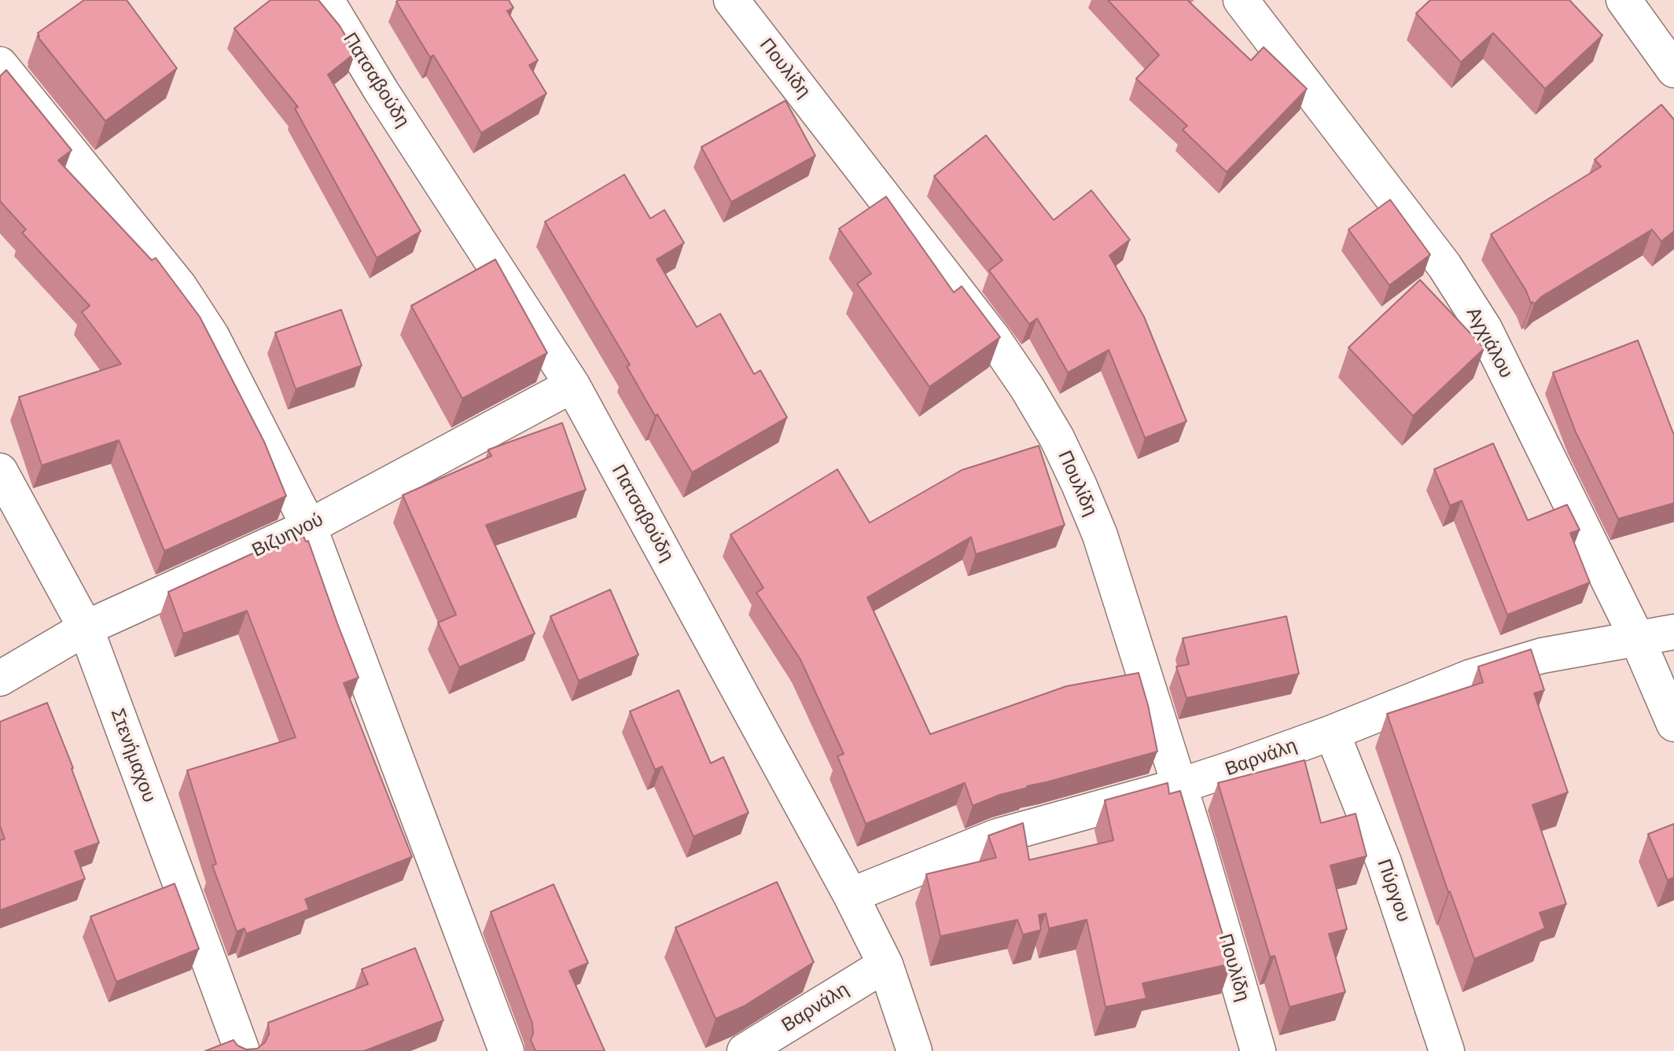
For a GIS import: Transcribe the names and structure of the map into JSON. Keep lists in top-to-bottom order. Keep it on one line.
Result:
{"streets":{"street":["Πουλίδη","Πατσαβούδη","Αγχιάλου","Βιζυηνού","Στενήμαχου","Βαρνάλη","Πύργου"]},"crossings":[["Πουλίδη","Βαρνάλη"],["Πατσαβούδη","Βιζυηνού"],["Πατσαβούδη","Βαρνάλη"],["Αγχιάλου","Βαρνάλη"],["Βιζυηνού","Στενήμαχου"],["Βαρνάλη","Πύργου"]]}
